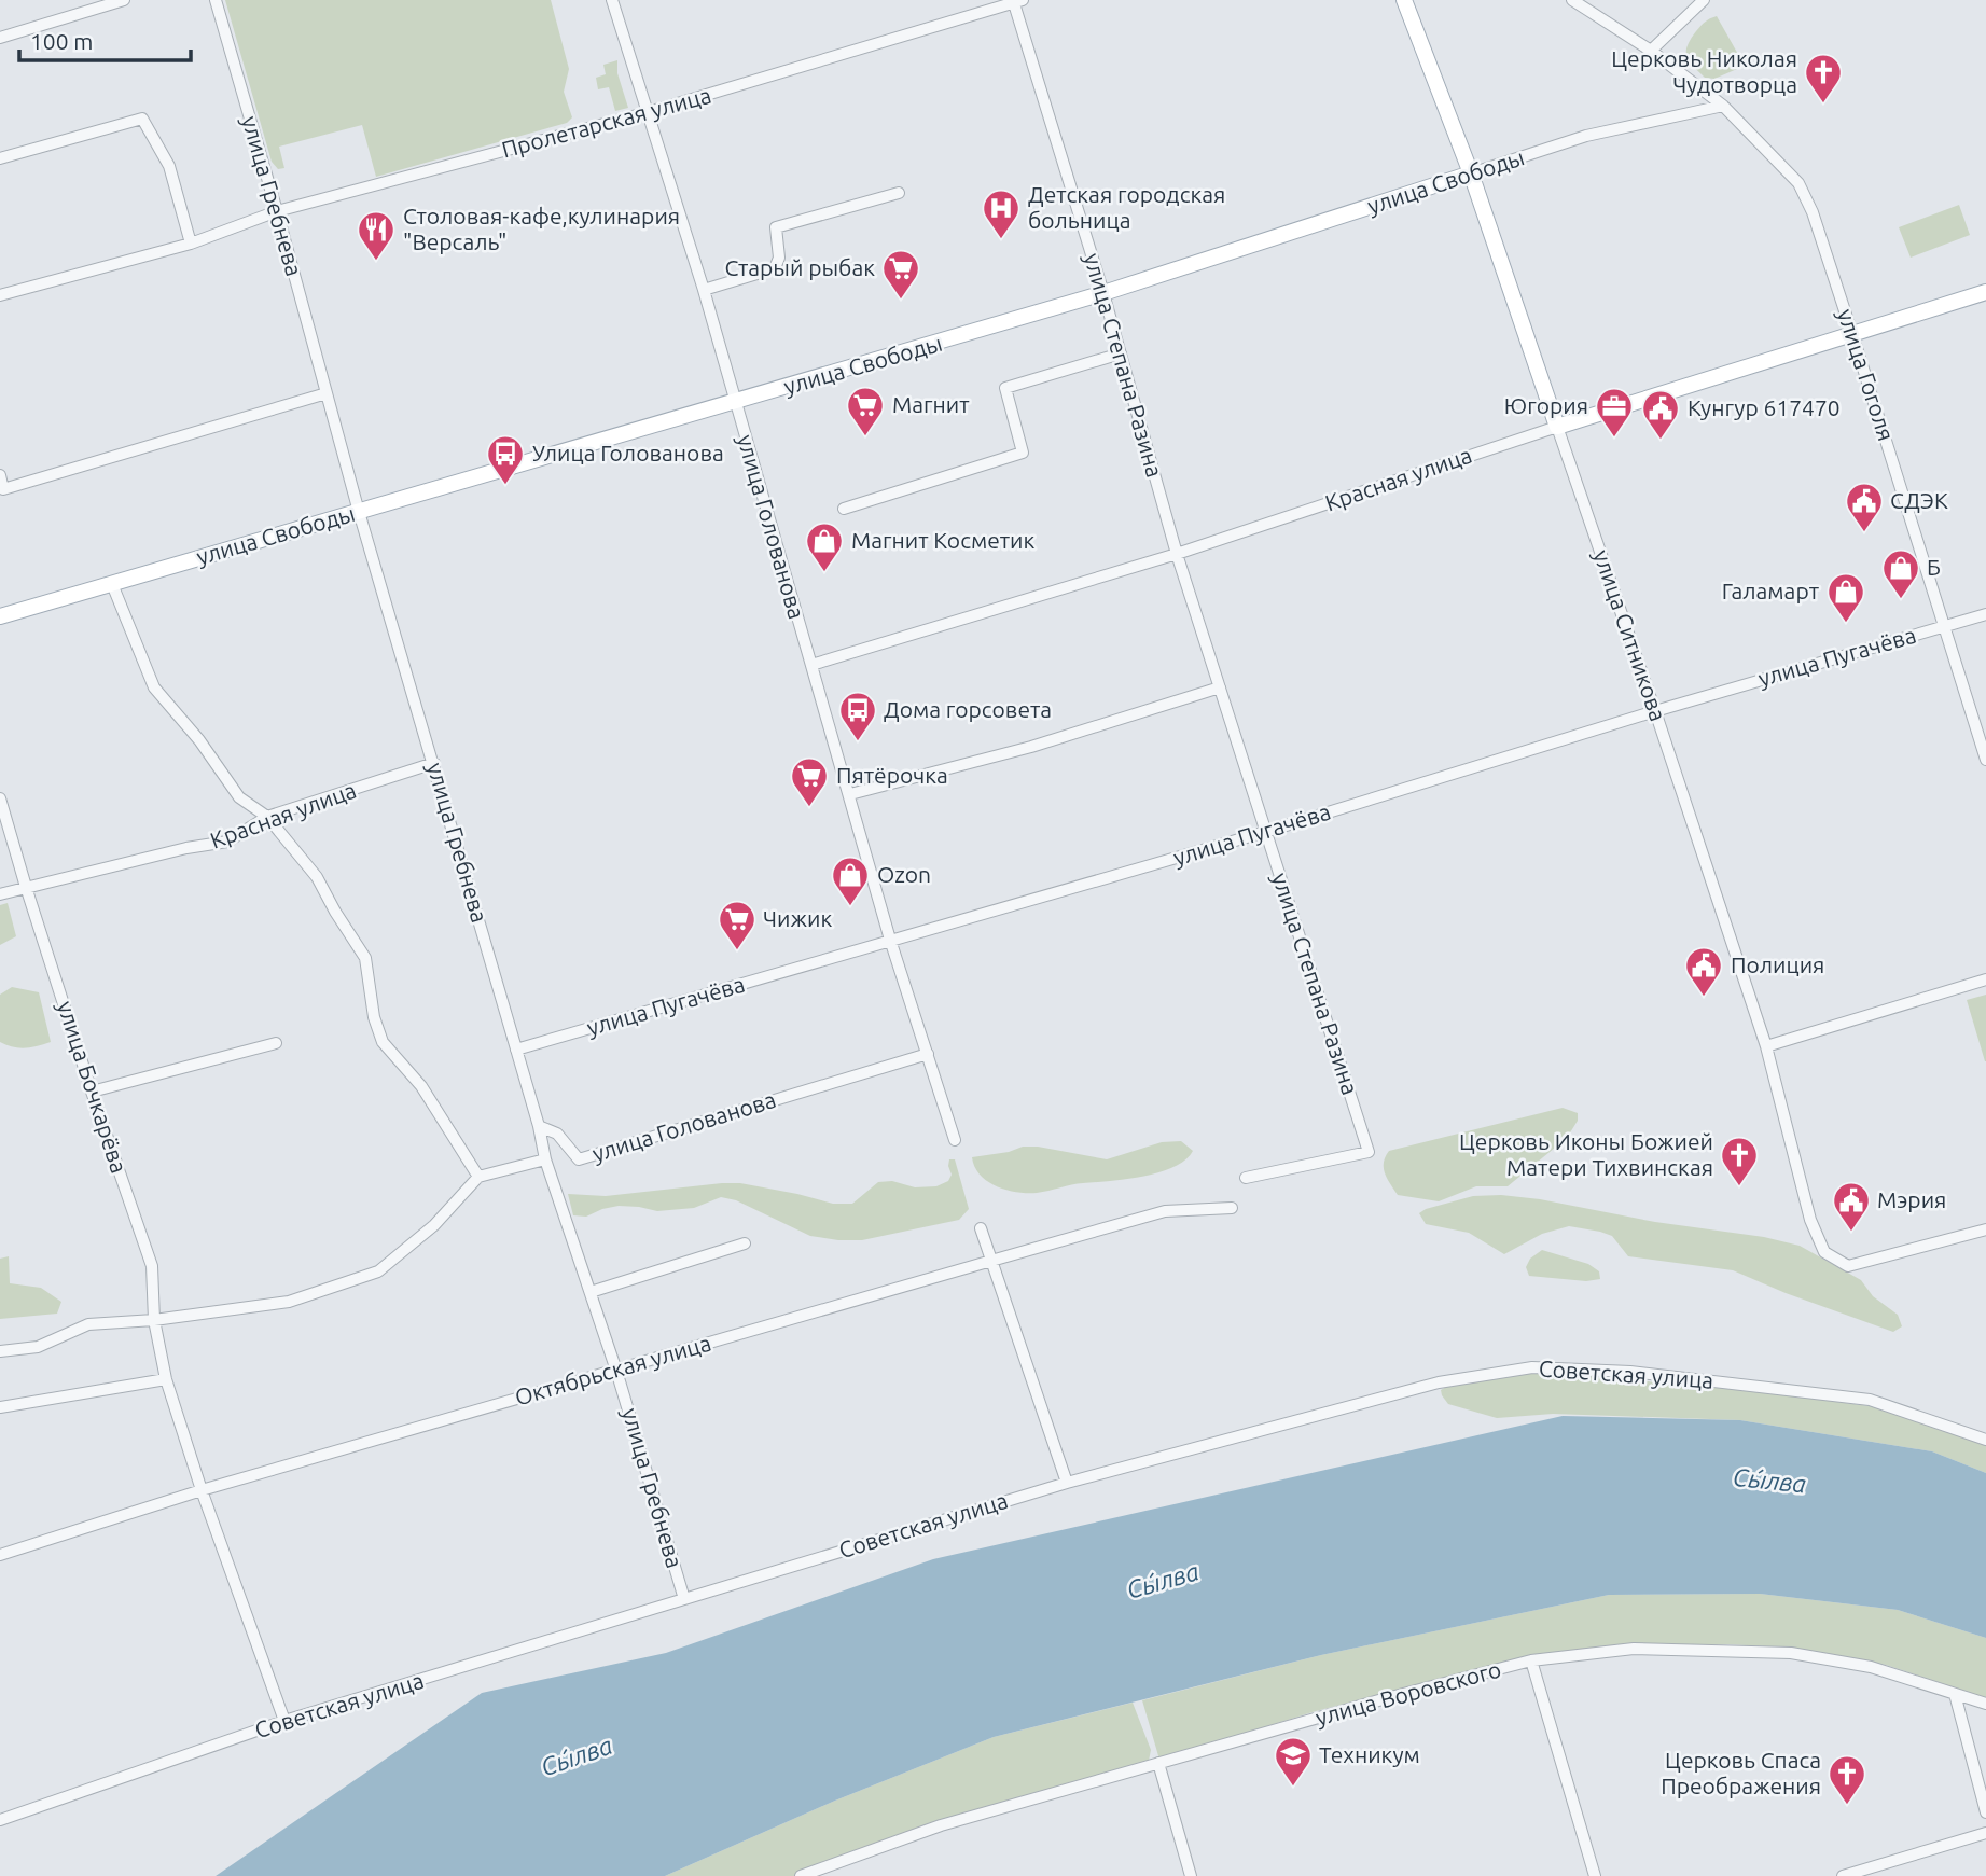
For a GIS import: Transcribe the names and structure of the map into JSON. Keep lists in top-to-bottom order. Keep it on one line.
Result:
{"streets":{"main road":["улица Свободы","Красная улица","улица Ситникова"],"street":["Пролетарская улица","улица Гребнева","улица Степана Разина","улица Гоголя","улица Голованова","улица Пугачёва","улица Бочкарёва","Октябрьская улица","Советская улица","улица Воровского"]},"crossings":[["Пролетарская улица","улица Гребнева"],["Пролетарская улица","улица Степана Разина"],["Пролетарская улица","улица Голованова"],["улица Свободы","улица Гребнева"],["улица Свободы","улица Степана Разина"],["улица Свободы","улица Гоголя"],["улица Свободы","улица Голованова"],["улица Свободы","улица Ситникова"],["улица Гребнева","Красная улица"],["улица Гребнева","улица Голованова"],["улица Гребнева","улица Пугачёва"],["улица Гребнева","Октябрьская улица"],["улица Гребнева","Советская улица"],["улица Степана Разина","Красная улица"],["улица Степана Разина","улица Пугачёва"],["улица Гоголя","Красная улица"],["улица Гоголя","улица Пугачёва"],["Красная улица","улица Голованова"],["Красная улица","улица Ситникова"],["Красная улица","улица Бочкарёва"],["улица Голованова","улица Пугачёва"],["улица Ситникова","улица Пугачёва"],["улица Бочкарёва","Октябрьская улица"],["улица Бочкарёва","Советская улица"]],"water":["Сы́лва"],"places":{"church":["Церковь Николая Чудотворца","Церковь Иконы Божией Матери Тихвинская","Церковь Спаса Преображения"],"hospital":["Детская городская больница"],"restaurant":["Столовая-кафе,кулинария \"Версаль\""],"supermarket":["Старый рыбак","Магнит","Пятёрочка","Чижик"],"office":["Югория"],"public building":["Кунгур 617470","СДЭК","Полиция","Мэрия"],"bus stop":["Улица Голованова","Дома горсовета"],"shop":["Магнит Косметик","Б","Галамарт","Ozon"],"school or university":["Техникум"]},"scale_bar":"100 m"}
